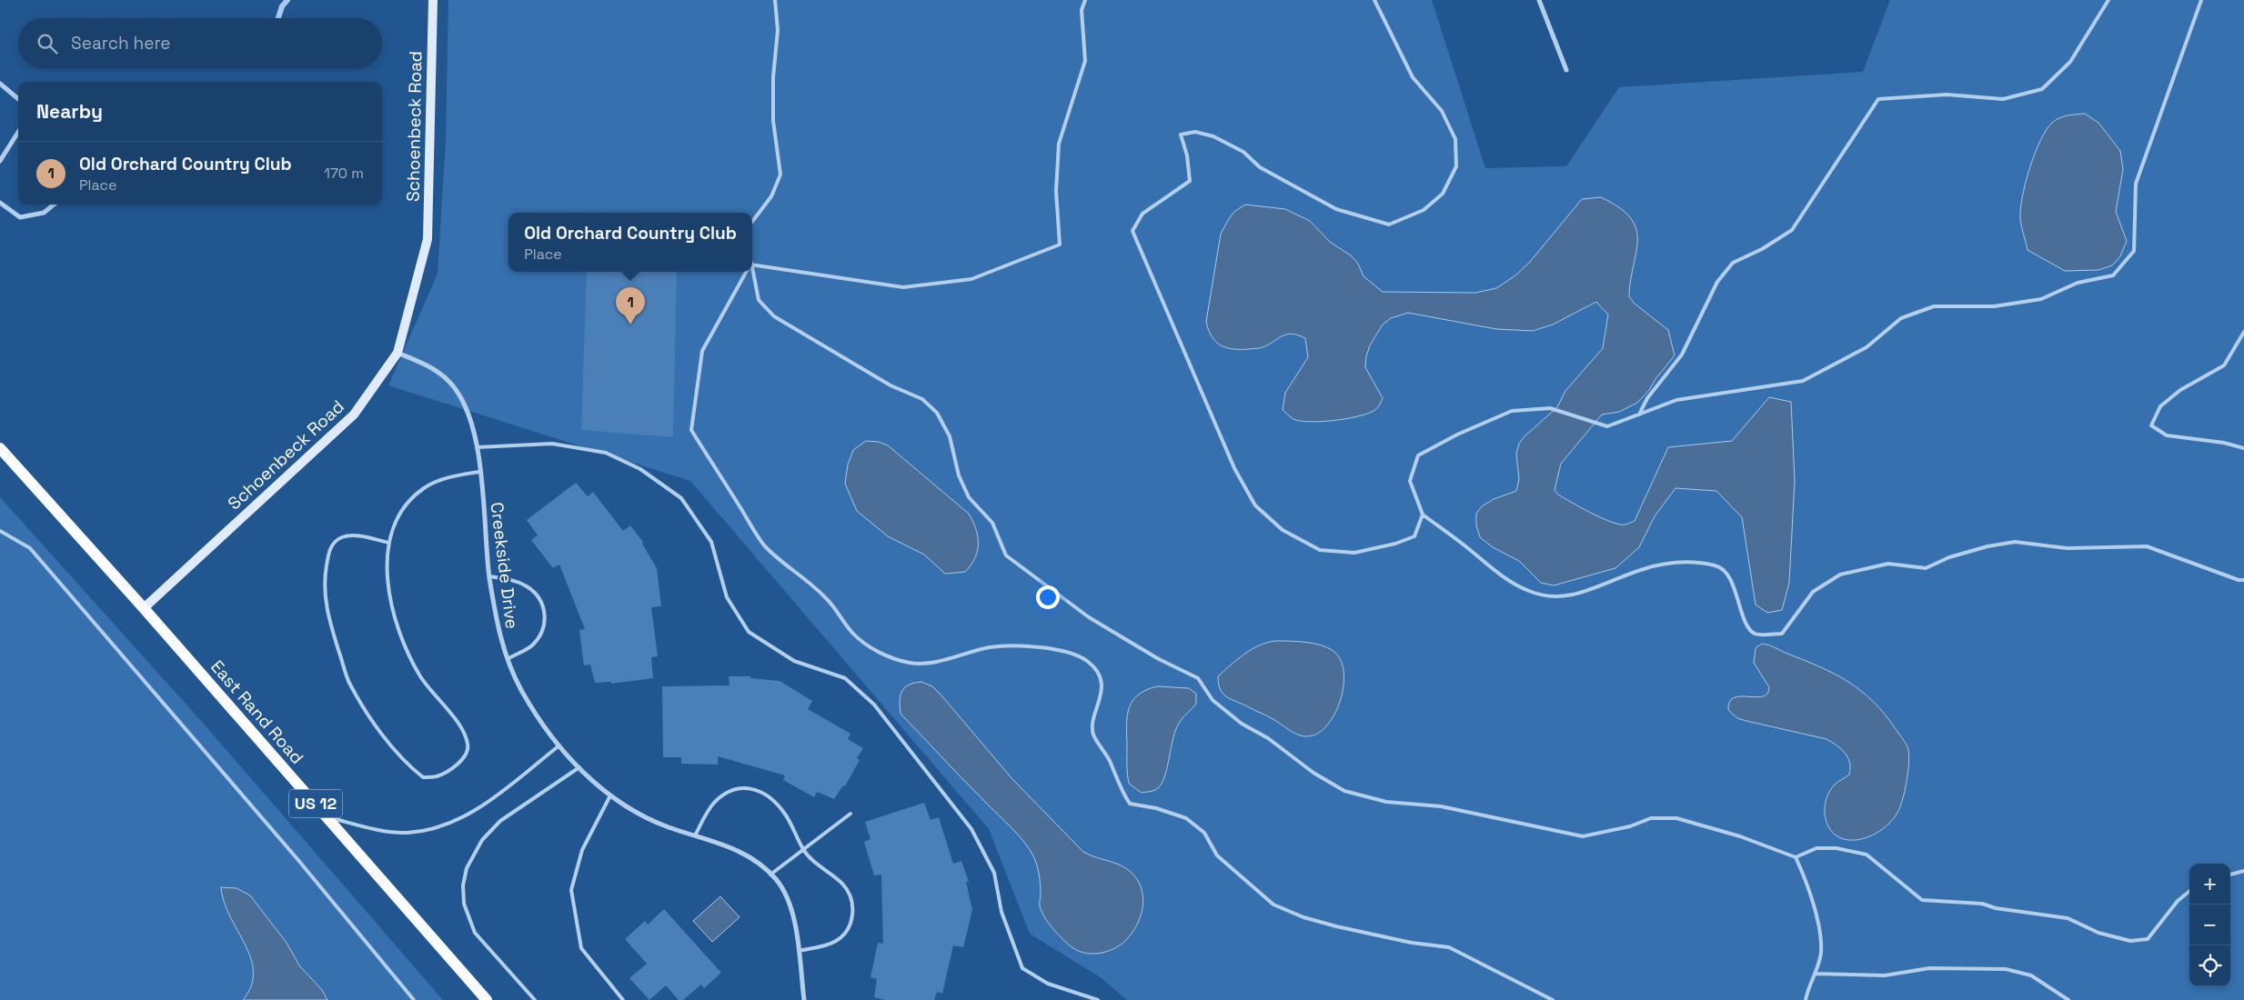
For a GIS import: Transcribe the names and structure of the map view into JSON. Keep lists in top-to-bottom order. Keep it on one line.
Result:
{"streets":{"main road":["Schoenbeck Road","East Rand Road","US 12"],"street":["Creekside Drive"]},"crossings":[["Schoenbeck Road","Creekside Drive"],["Schoenbeck Road","East Rand Road"]],"page":{"search":"Search here","heading":"Nearby","list":[{"mark":"1","name":"Old Orchard Country Club","note":"Place","value":"170 m"}],"popup":["Old Orchard Country Club","Place"],"pins":"1","map_buttons":["+","−"]}}
